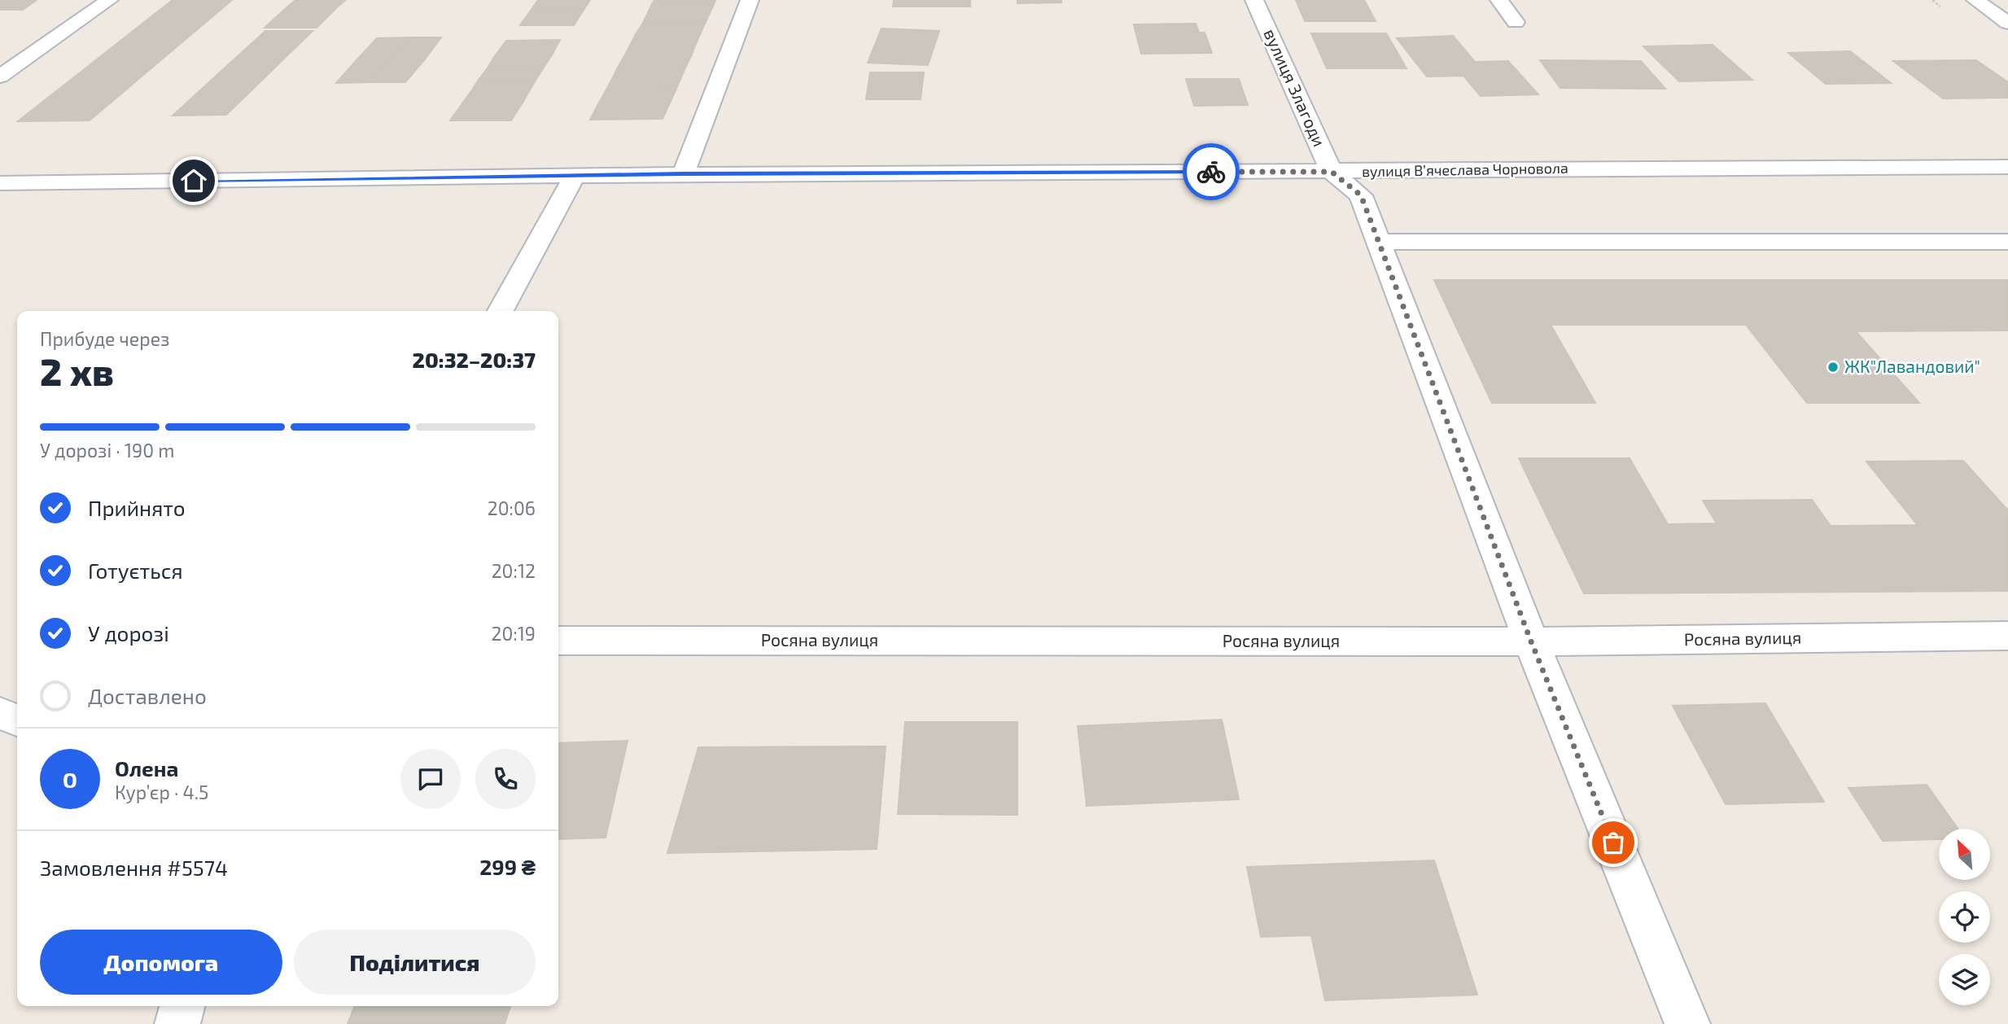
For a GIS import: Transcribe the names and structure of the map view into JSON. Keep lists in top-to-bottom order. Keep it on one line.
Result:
{"streets":{"street":["вулиця Злагоди","вулиця Вʼячеслава Чорновола","Росяна вулиця"]},"crossings":[["вулиця Злагоди","вулиця Вʼячеслава Чорновола"],["вулиця Злагоди","Росяна вулиця"]],"places":["ЖК\"Лавандовий\""],"north":"top left","page":{"heading":["2 хв","Прибуде через","20:32–20:37"],"panel":["Олена","Кур’єр · 4.5","Замовлення #5574","299 ₴"],"bar":"У дорозі · 190 m","list":[["Прийнято","20:06"],["Готується","20:12"],["У дорозі","20:19"],"Доставлено"],"round":"О","buttons":["Допомога","Поділитися"]}}
